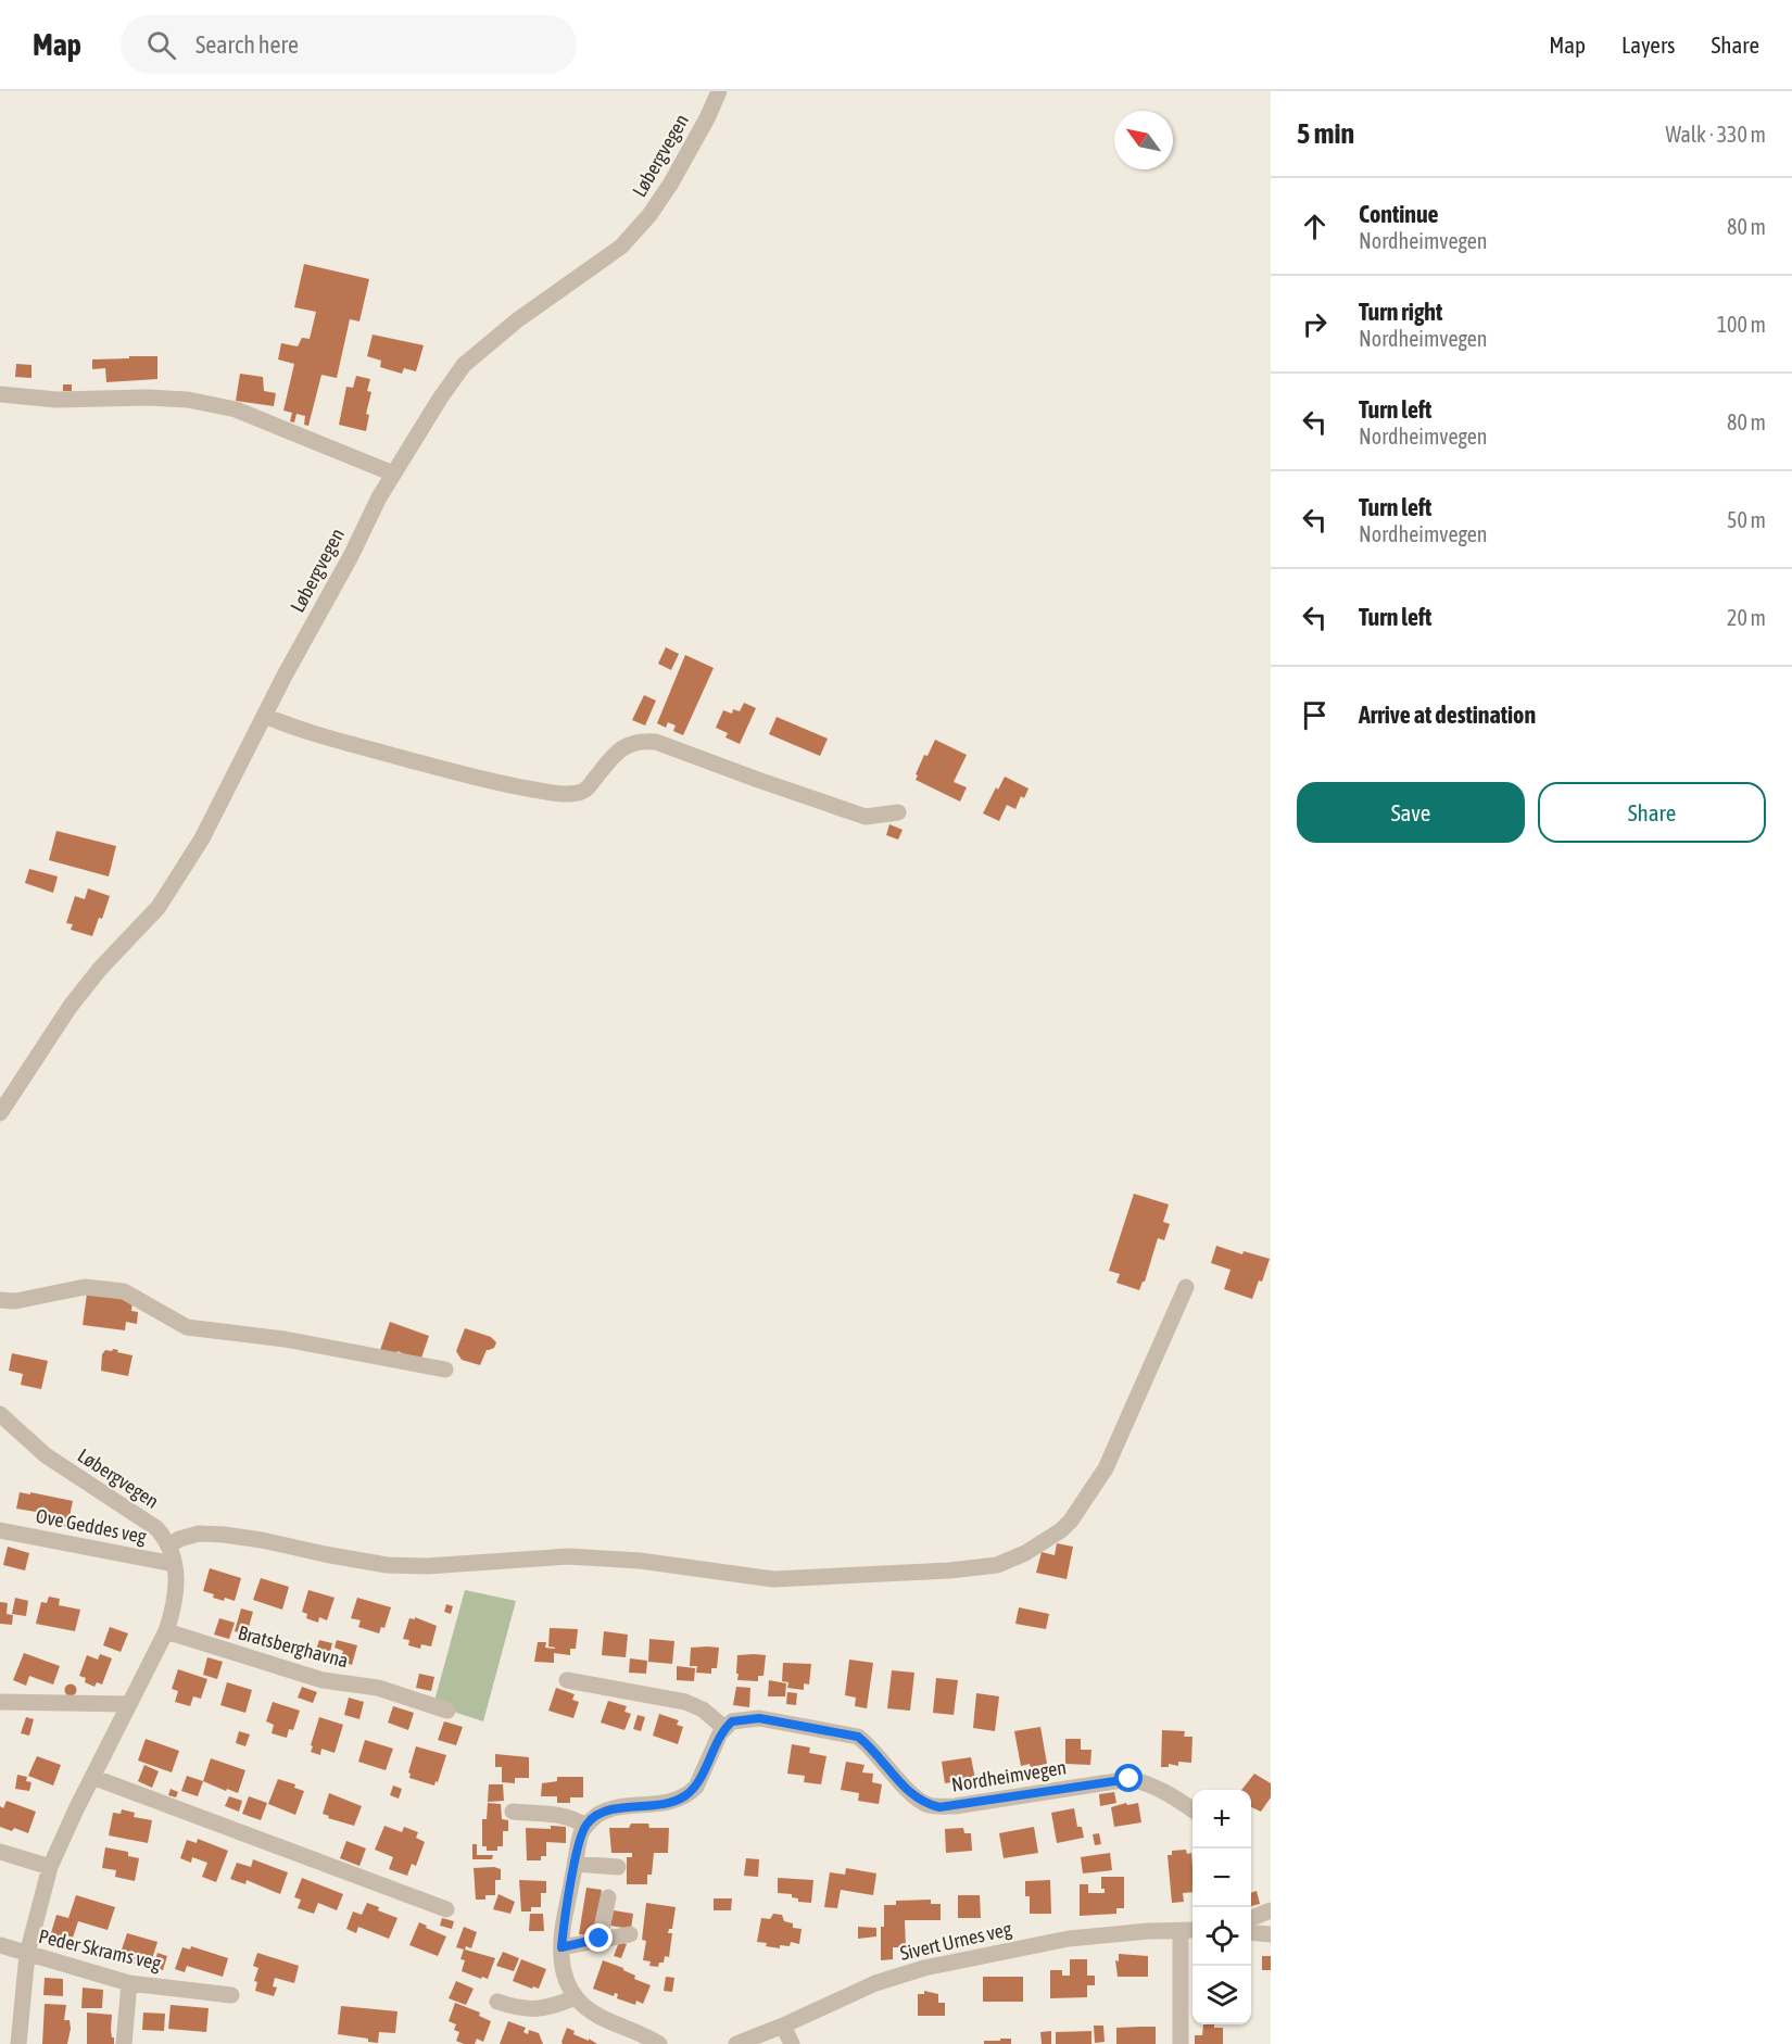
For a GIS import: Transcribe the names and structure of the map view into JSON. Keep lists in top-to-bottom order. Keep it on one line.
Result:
{"streets":{"street":["Løbergvegen","Ove Geddes veg","Bratsberghavna","Nordheimvegen","Sivert Urnes veg","Peder Skrams veg"]},"crossings":[["Løbergvegen","Ove Geddes veg"],["Løbergvegen","Bratsberghavna"],["Løbergvegen","Peder Skrams veg"]],"north":"top left","page":{"header":"Map","search":"Search here","nav":["Map","Layers","Share"],"heading":["5 min","Walk · 330 m"],"list":[["Continue","Nordheimvegen","80 m"],["Turn right","Nordheimvegen","100 m"],["Turn left","Nordheimvegen","80 m"],["Turn left","Nordheimvegen","50 m"],["Turn left","20 m"],"Arrive at destination"],"buttons":["Save","Share"],"map_buttons":["+","−"]}}
